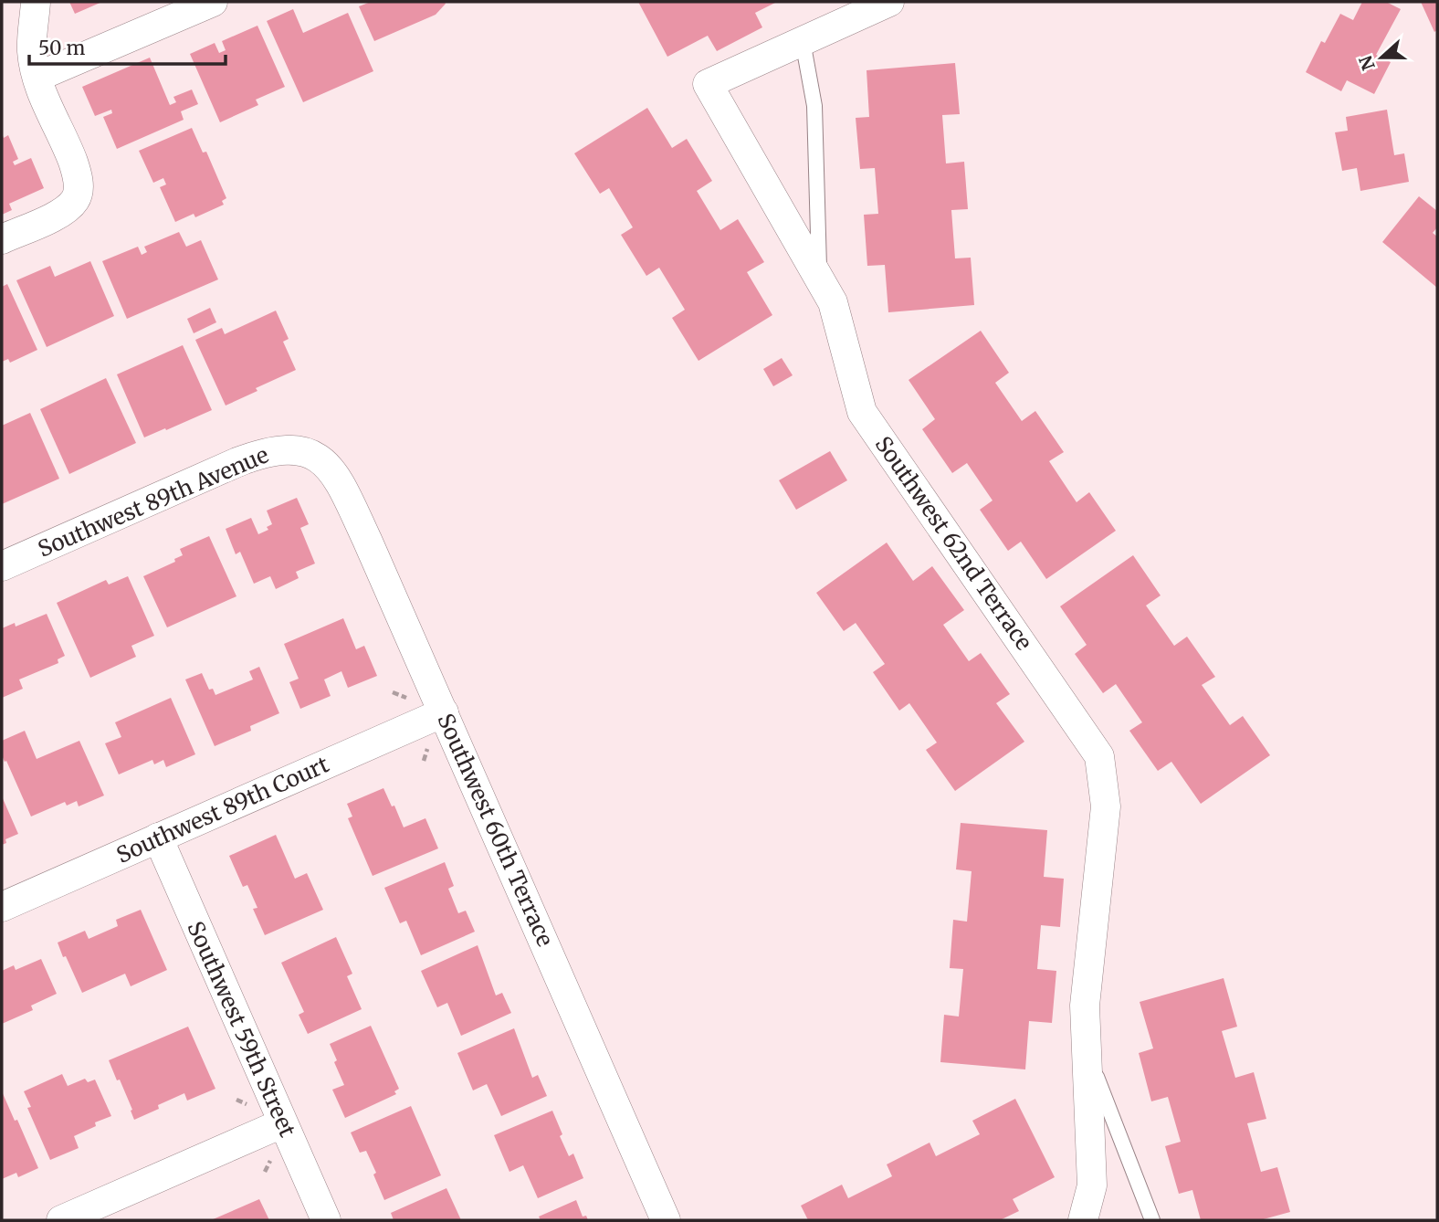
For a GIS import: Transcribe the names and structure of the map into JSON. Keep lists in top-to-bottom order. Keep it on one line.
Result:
{"streets":{"street":["Southwest 89th Avenue","Southwest 62nd Terrace","Southwest 89th Court","Southwest 60th Terrace","Southwest 59th Street"]},"crossings":[["Southwest 89th Avenue","Southwest 60th Terrace"],["Southwest 89th Court","Southwest 60th Terrace"],["Southwest 89th Court","Southwest 59th Street"]],"scale_bar":"50 m","north":"left"}
